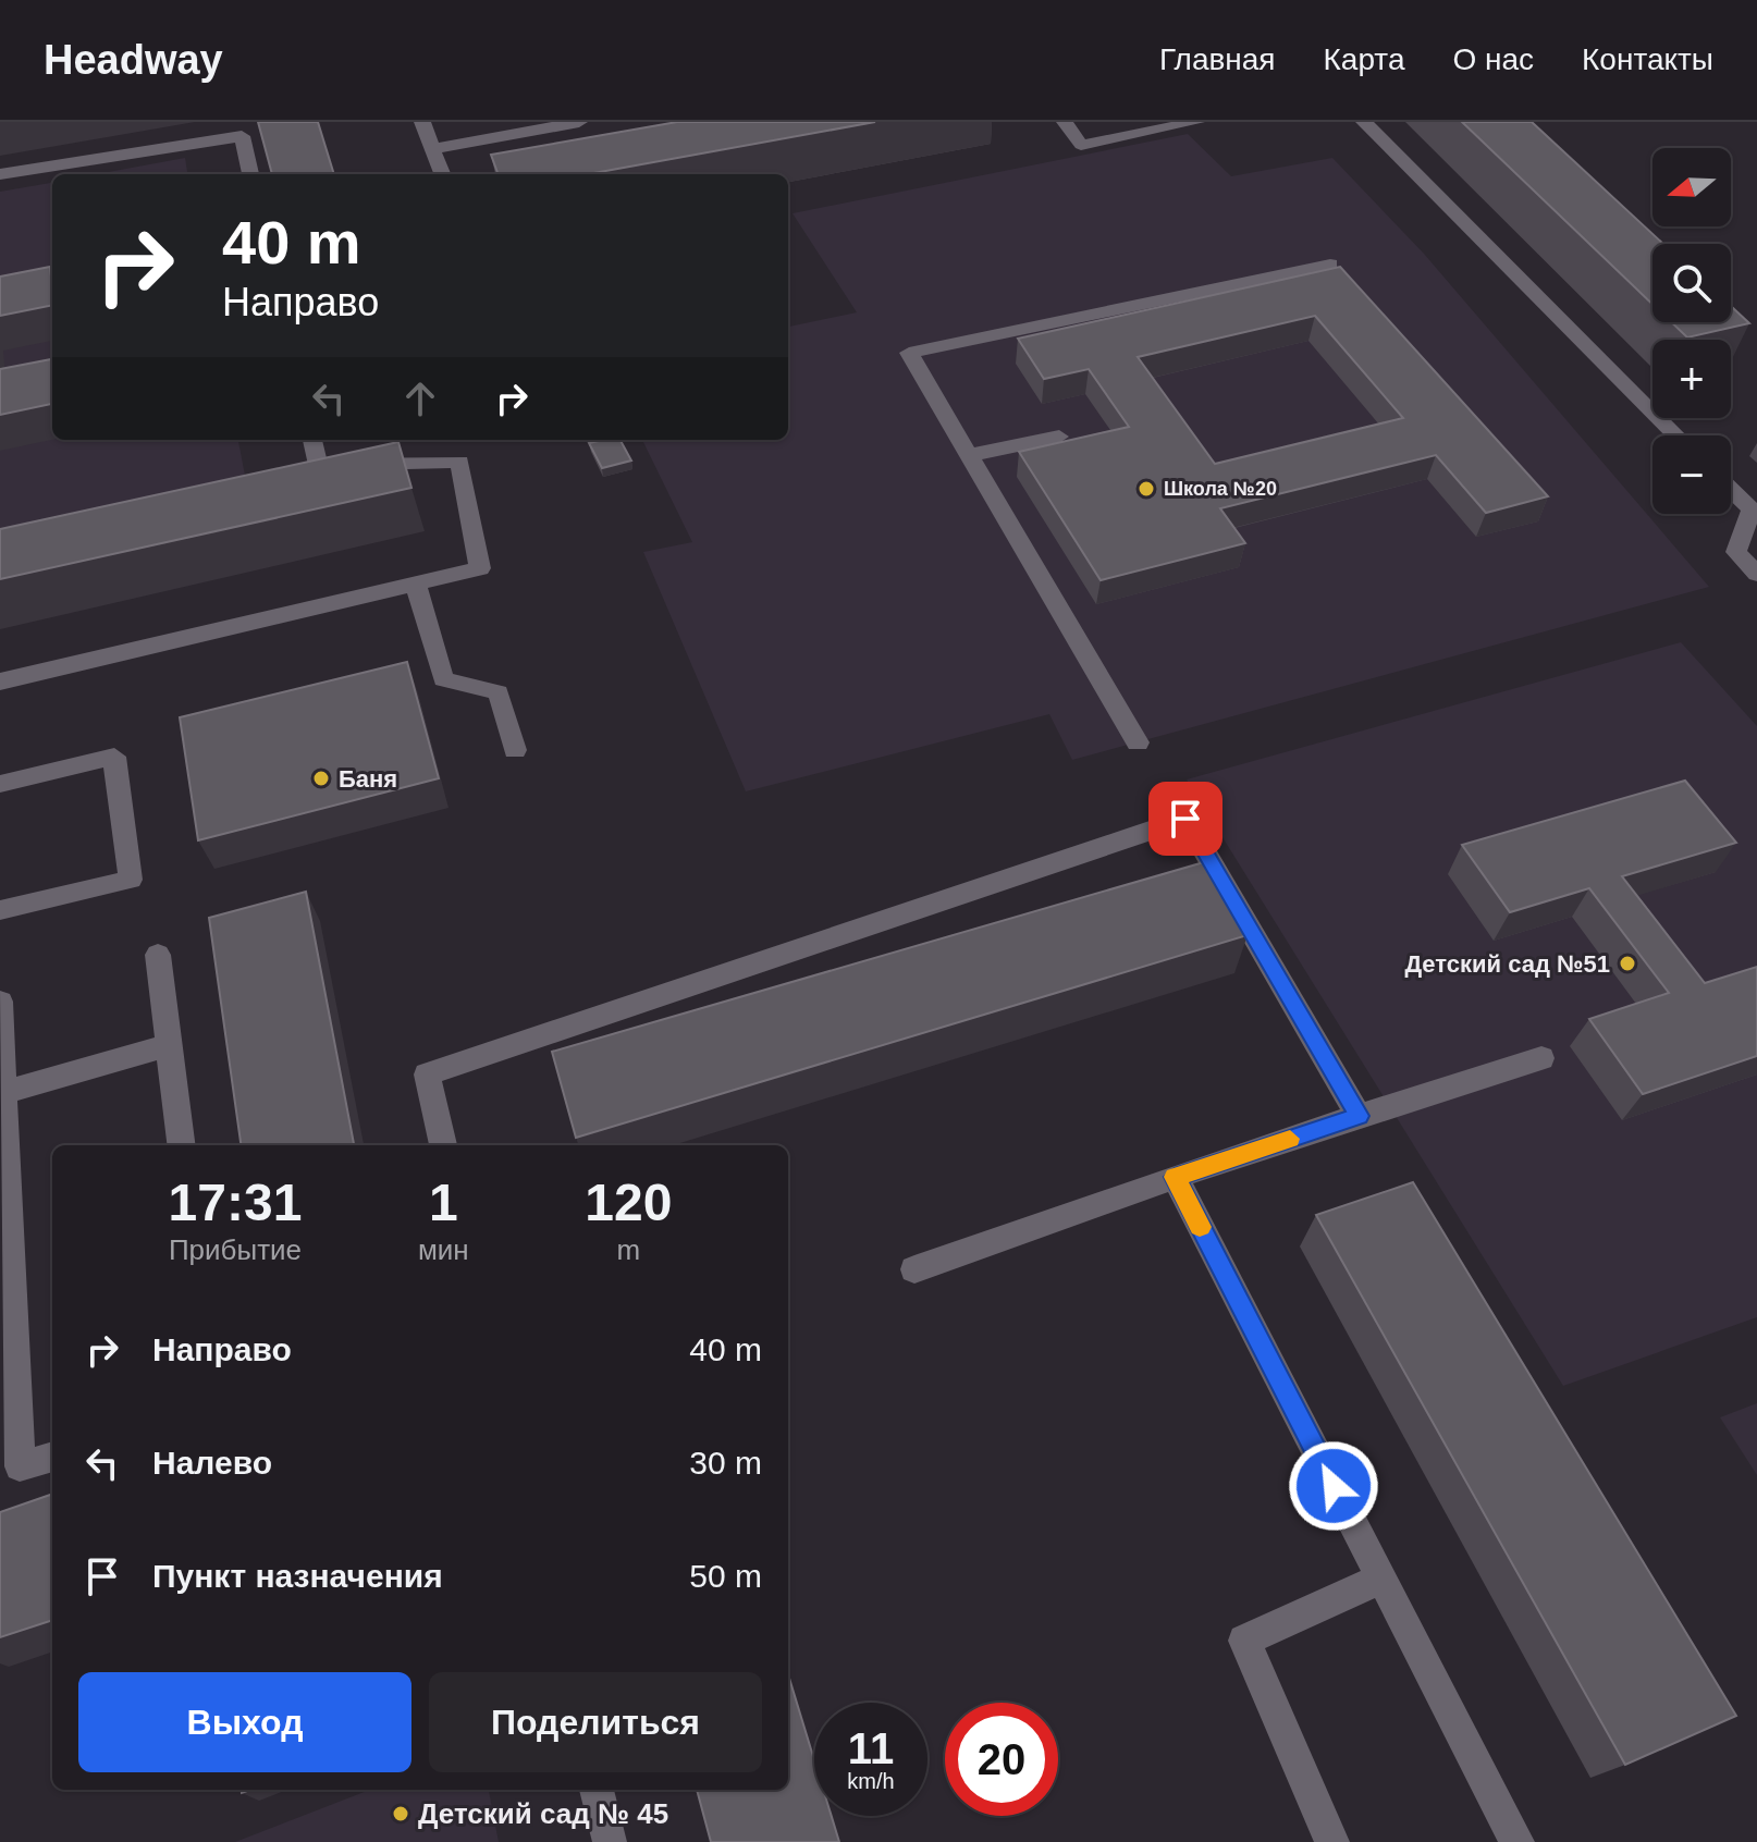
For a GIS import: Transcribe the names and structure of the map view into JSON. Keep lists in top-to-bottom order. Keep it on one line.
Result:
{"places":["Школа №20","Баня","Детский сад №51","Детский сад № 45"],"north":"left","page":{"header":"Headway","nav":["Главная","Карта","О нас","Контакты"],"map_buttons":["+","−"],"turn":["40 m","Направо"],"eta":["17:31","Прибытие","1","мин","120","m"],"list":[{"name":"Направо","value":"40 m"},{"name":"Налево","value":"30 m"},{"name":"Пункт назначения","value":"50 m"}],"buttons":["Выход","Поделиться"],"speed":"11 km/h","limit":"20"}}
